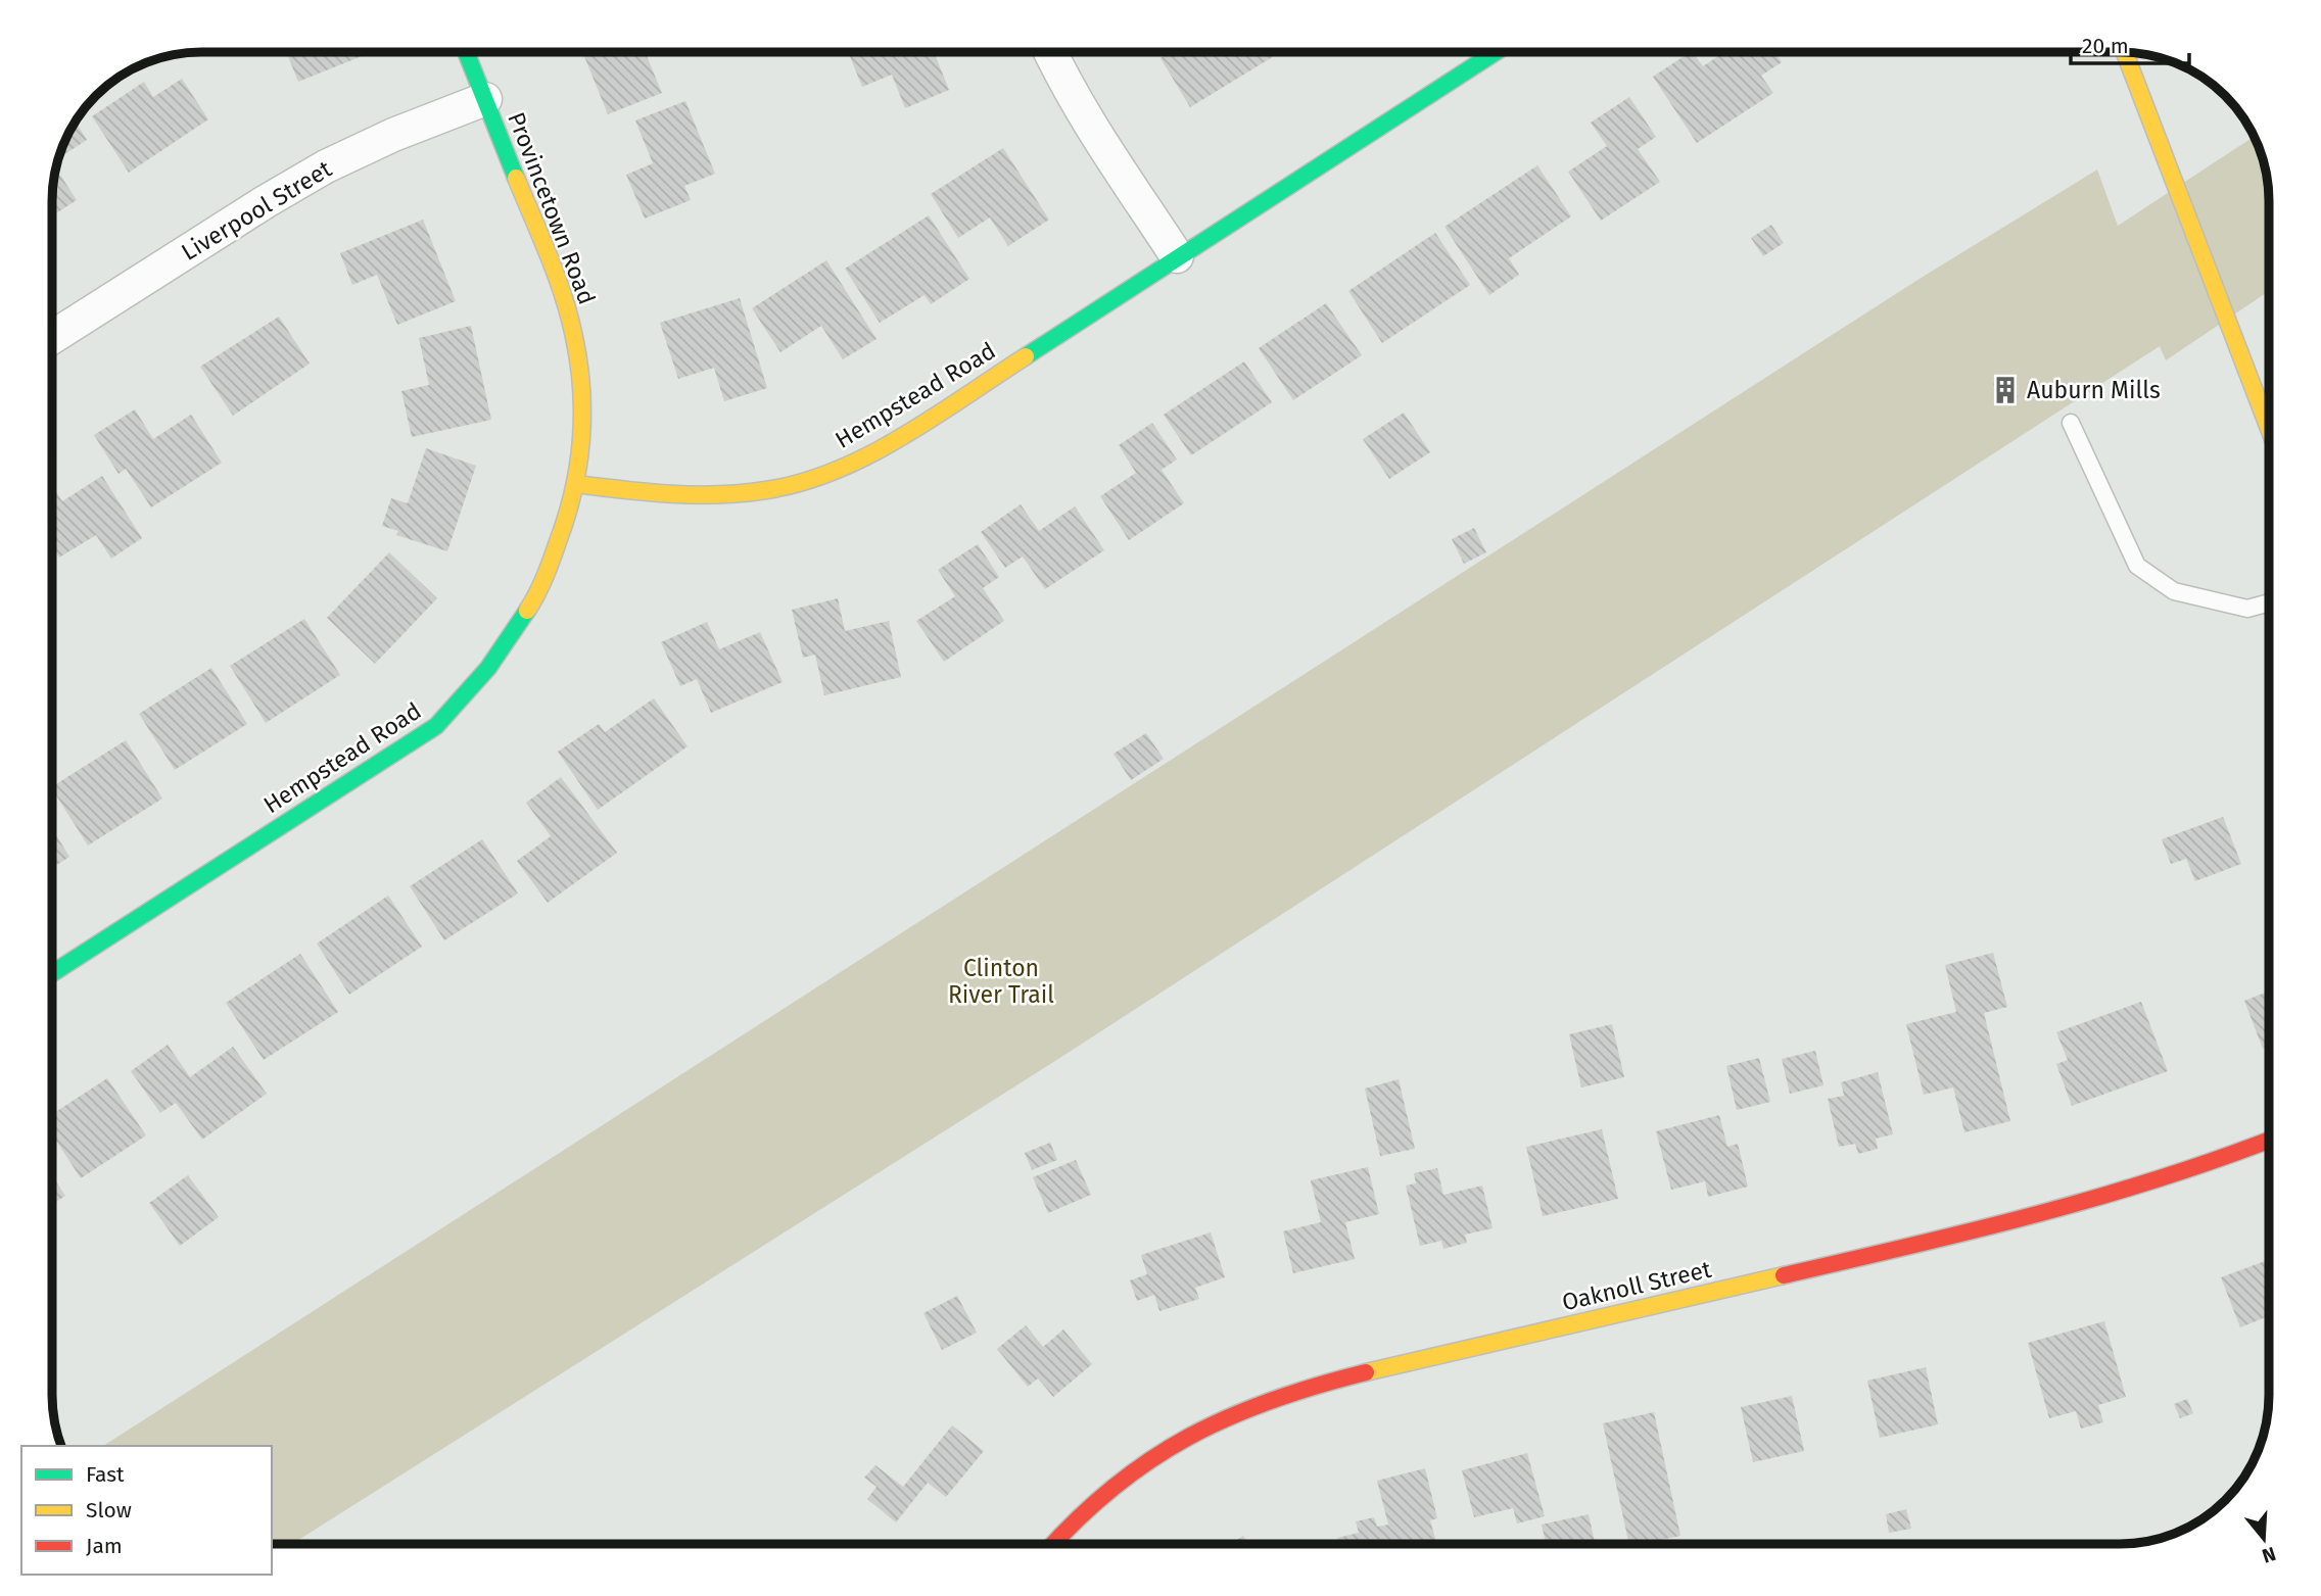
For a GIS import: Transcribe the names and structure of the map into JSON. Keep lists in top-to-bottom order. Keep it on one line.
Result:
{"streets":{"street":["Provincetown Road","Liverpool Street","Hempstead Road","Oaknoll Street"]},"crossings":[["Provincetown Road","Liverpool Street"],["Provincetown Road","Hempstead Road"]],"parks":["Clinton River Trail"],"places":{"building":["Auburn Mills"]},"legend":["Fast","Slow","Jam"],"scale_bar":"20 m","north":"bottom"}
